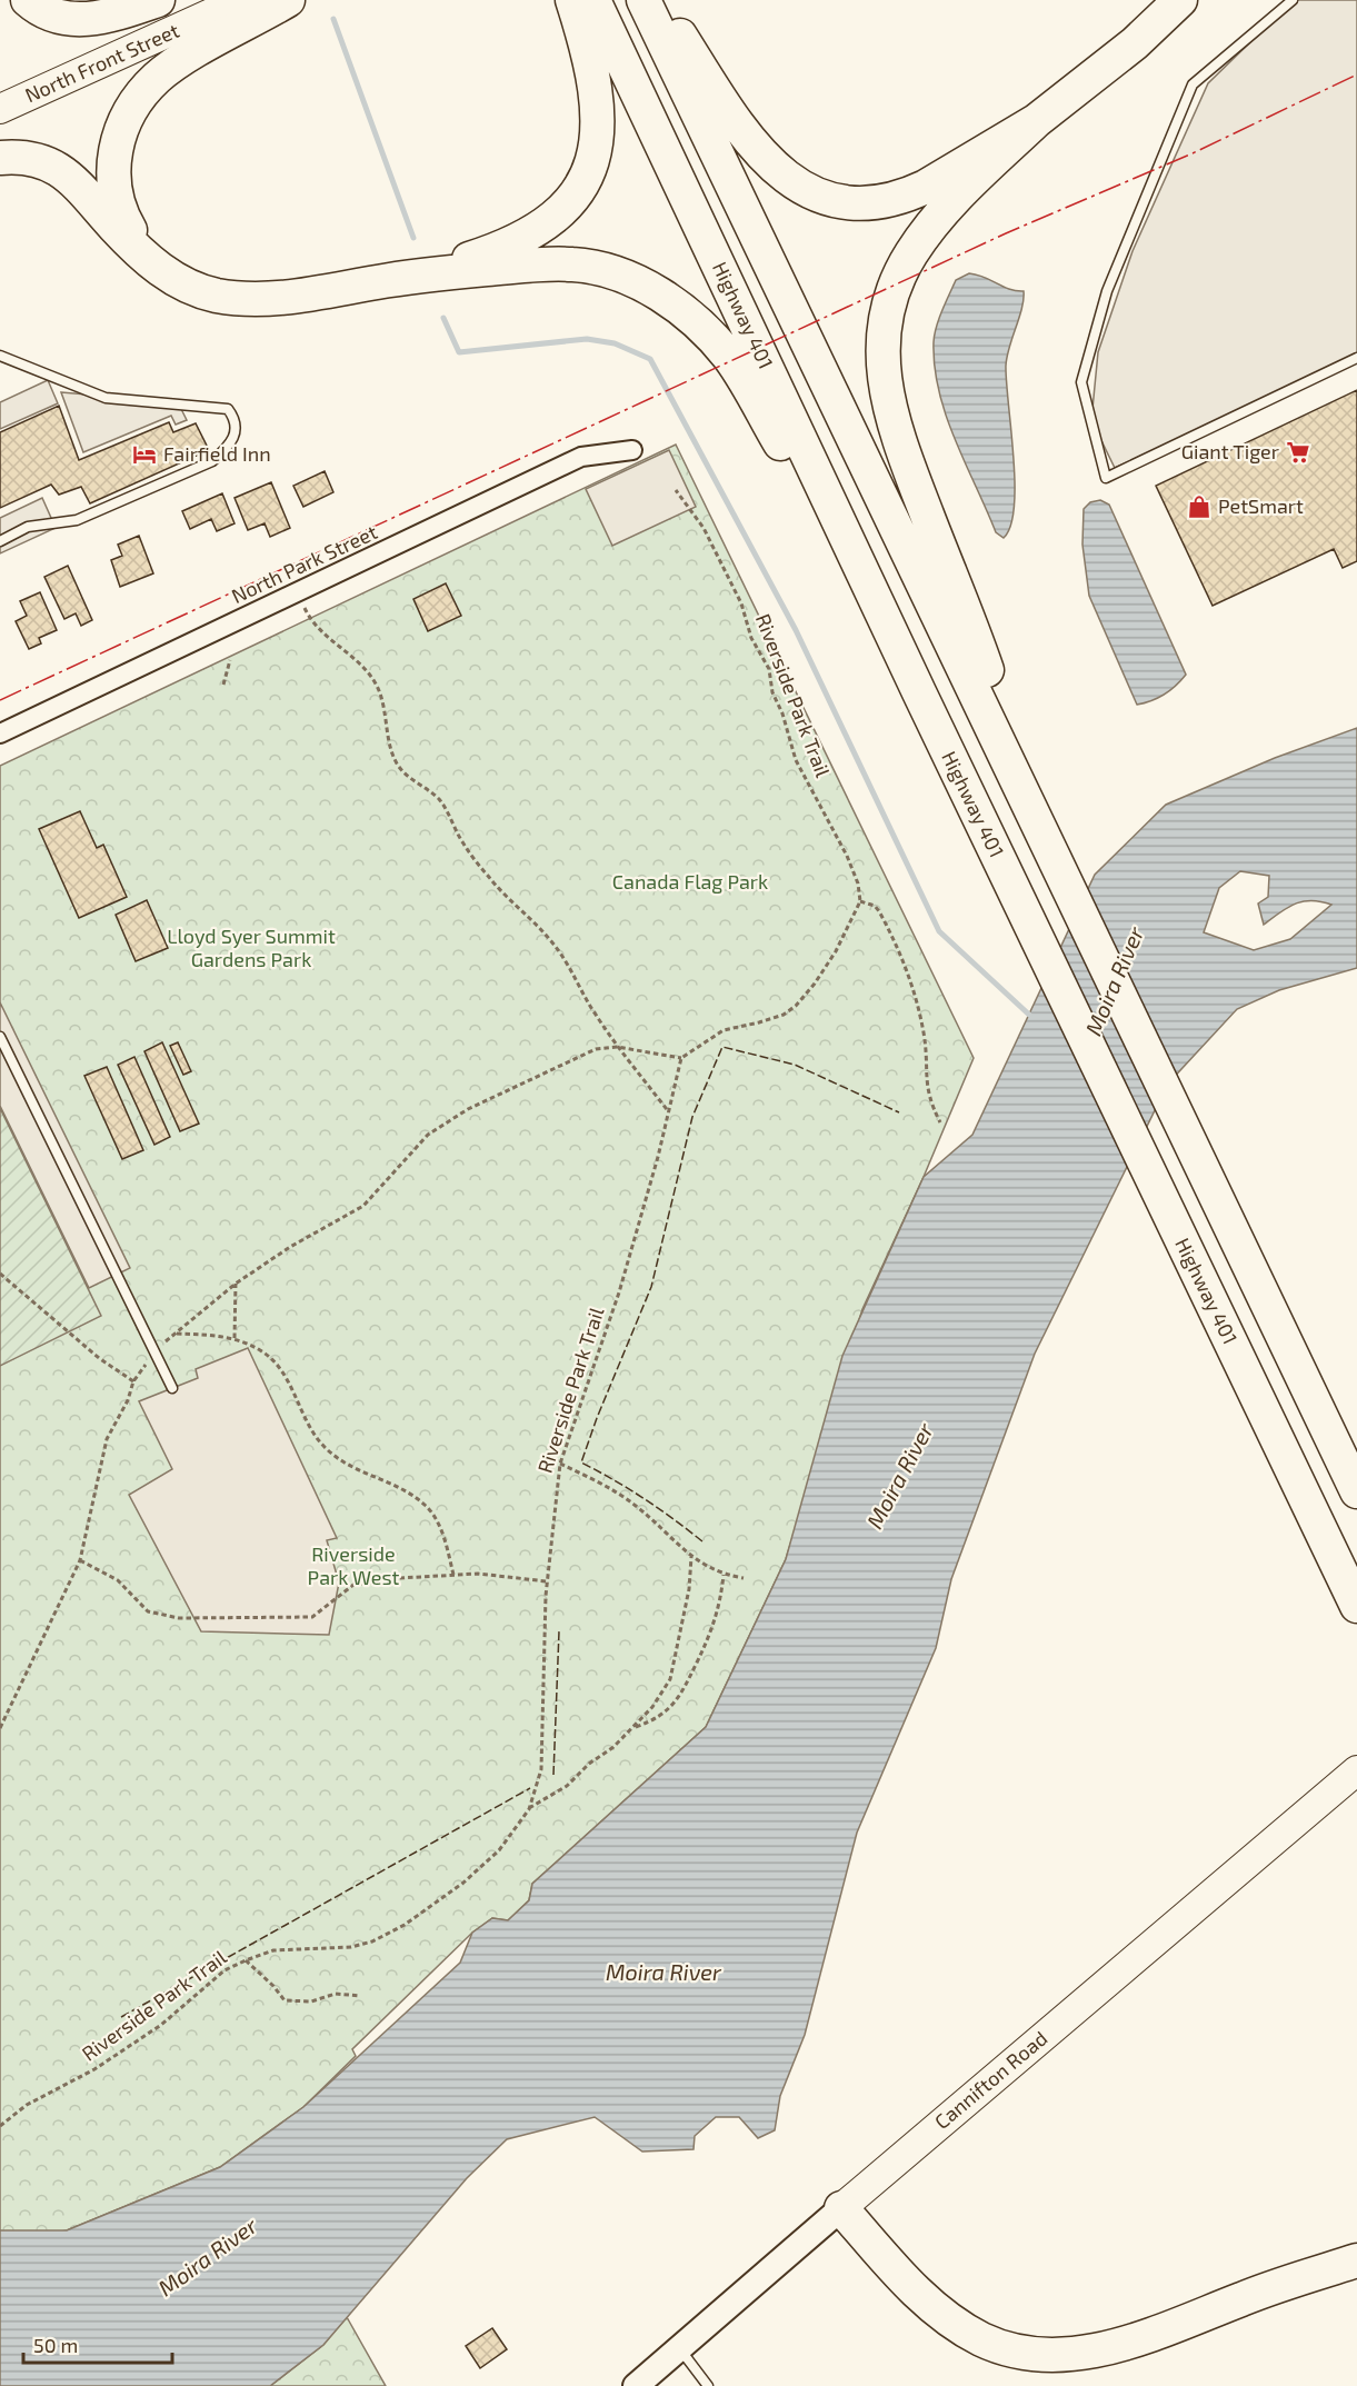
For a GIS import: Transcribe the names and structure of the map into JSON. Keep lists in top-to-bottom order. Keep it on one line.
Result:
{"streets":{"highway":["Highway 401"],"main road":["North Front Street","Cannifton Road"],"street":["North Park Street"],"path":["Riverside Park Trail"]},"water":["Moira River"],"parks":["Canada Flag Park","Lloyd Syer Summit Gardens Park","Riverside Park West"],"places":{"supermarket":["Giant Tiger"],"hotel":["Fairfield Inn"],"shop":["PetSmart"]},"scale_bar":"50 m"}
